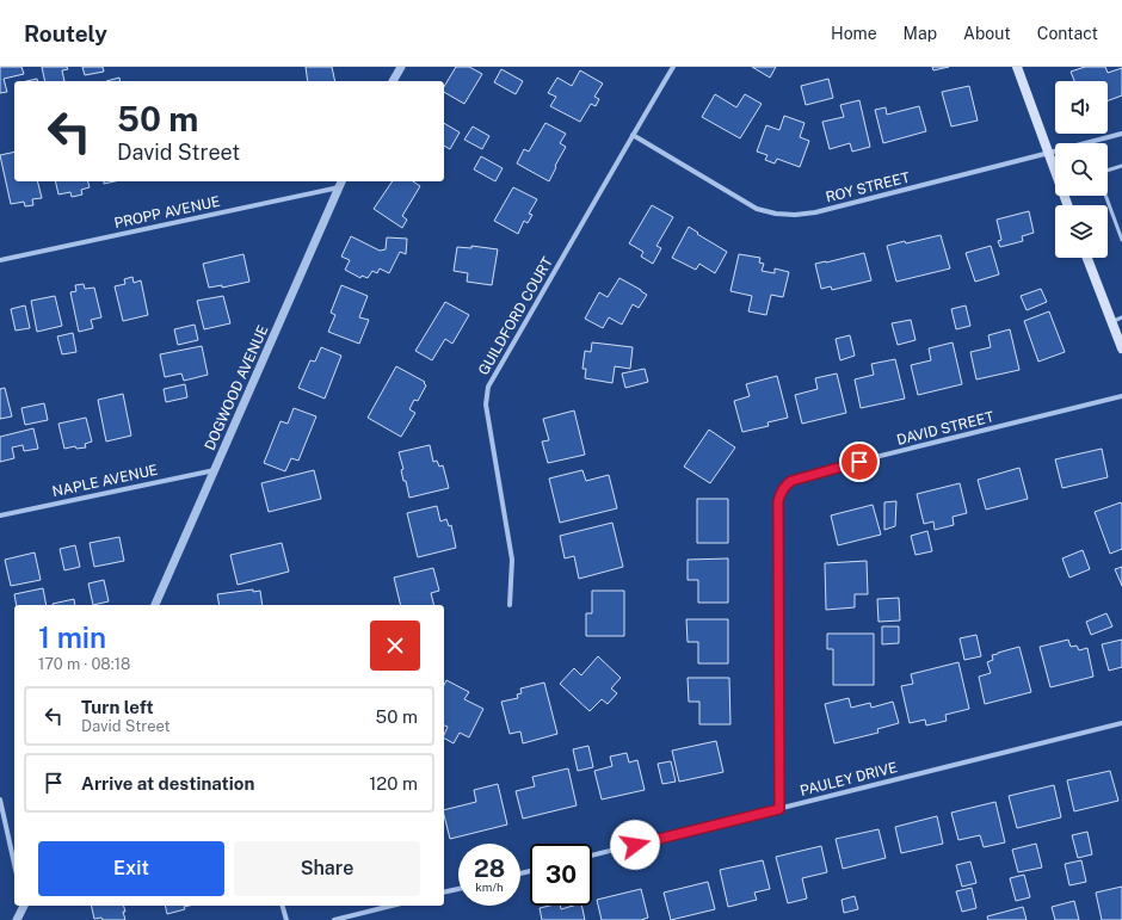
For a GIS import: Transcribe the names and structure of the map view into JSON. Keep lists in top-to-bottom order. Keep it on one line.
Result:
{"streets":{"street":["ROY STREET","PROPP AVENUE","GUILDFORD COURT","DOGWOOD AVENUE","DAVID STREET","NAPLE AVENUE","PAULEY DRIVE"]},"crossings":[["ROY STREET","GUILDFORD COURT"],["PROPP AVENUE","DOGWOOD AVENUE"],["DOGWOOD AVENUE","NAPLE AVENUE"],["DAVID STREET","PAULEY DRIVE"]],"page":{"header":"Routely","nav":["Home","Map","About","Contact"],"turn":["50 m","David Street"],"heading":["1 min","170 m · 08:18"],"list":[{"name":"Turn left","note":"David Street","value":"50 m"},{"name":"Arrive at destination","value":"120 m"}],"buttons":["Exit","Share"],"speed":"28 km/h","limit":"30"}}
